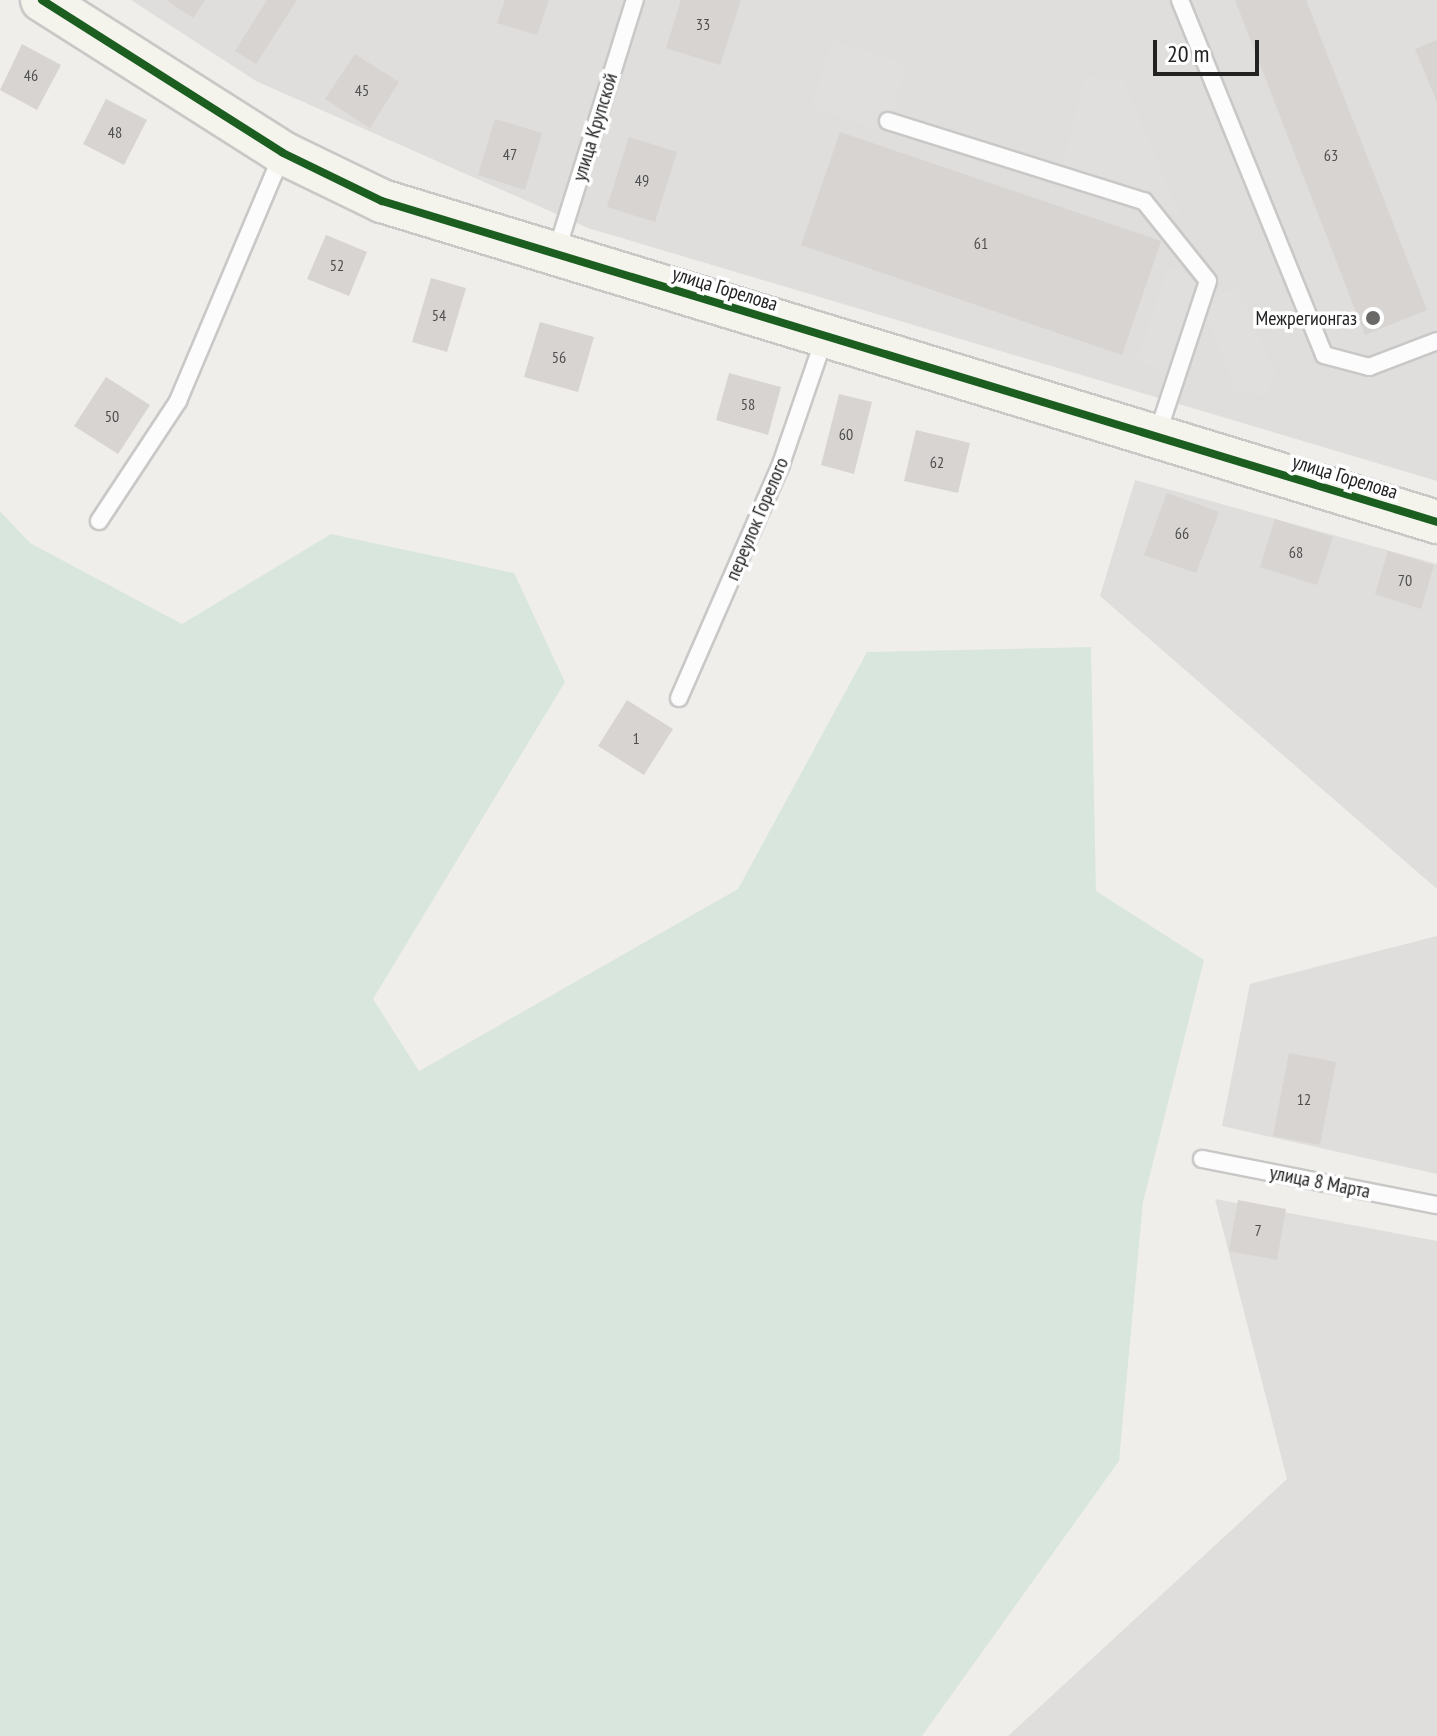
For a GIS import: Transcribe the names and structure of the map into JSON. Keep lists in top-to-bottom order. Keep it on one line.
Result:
{"streets":{"street":["улица Горелова"],"lane":["улица Крупской","переулок Горелого","улица 8 Марта"]},"crossings":[["улица Крупской","улица Горелова"],["улица Горелова","переулок Горелого"]],"places":["Межрегионгаз"],"house_numbers":["33","46","45","48","47","63","49","61","52","54","56","58","50","60","62","66","68","70","1","12","7"],"scale_bar":"20 m"}
